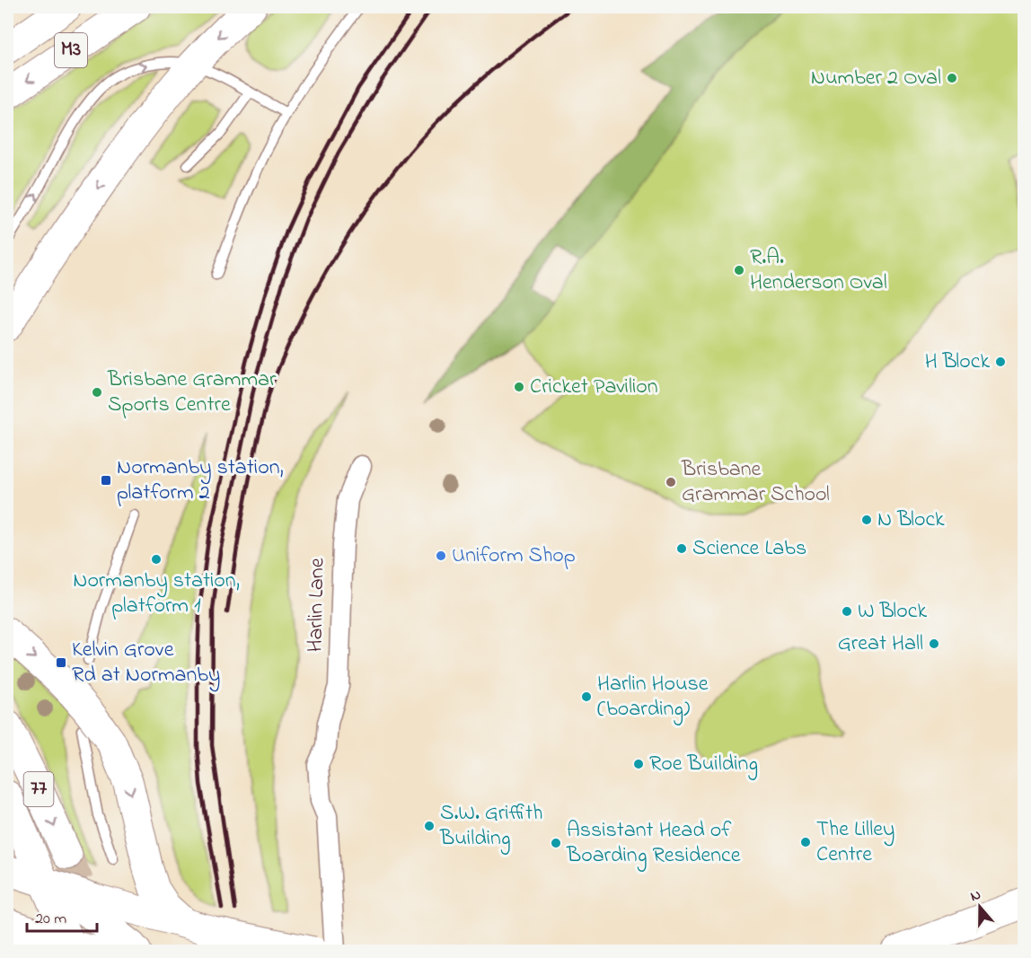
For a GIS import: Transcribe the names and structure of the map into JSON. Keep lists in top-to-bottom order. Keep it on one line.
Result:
{"streets":{"main road":["M3","77"],"street":["Harlin Lane"]},"places":{"other":["Number 2 Oval","R.A. Henderson Oval","H Block","Cricket Pavilion","Brisbane Grammar Sports Centre","Brisbane Grammar School","N Block","Science Labs","Uniform Shop","Normanby station, platform 1","W Block","Great Hall","Harlin House (boarding)","Roe Building","S.W. Griffith Building","The Lilley Centre","Assistant Head of Boarding Residence"],"transit":["Normanby station, platform 2","Kelvin Grove Rd at Normanby"]},"scale_bar":"20 m","north":"top"}
